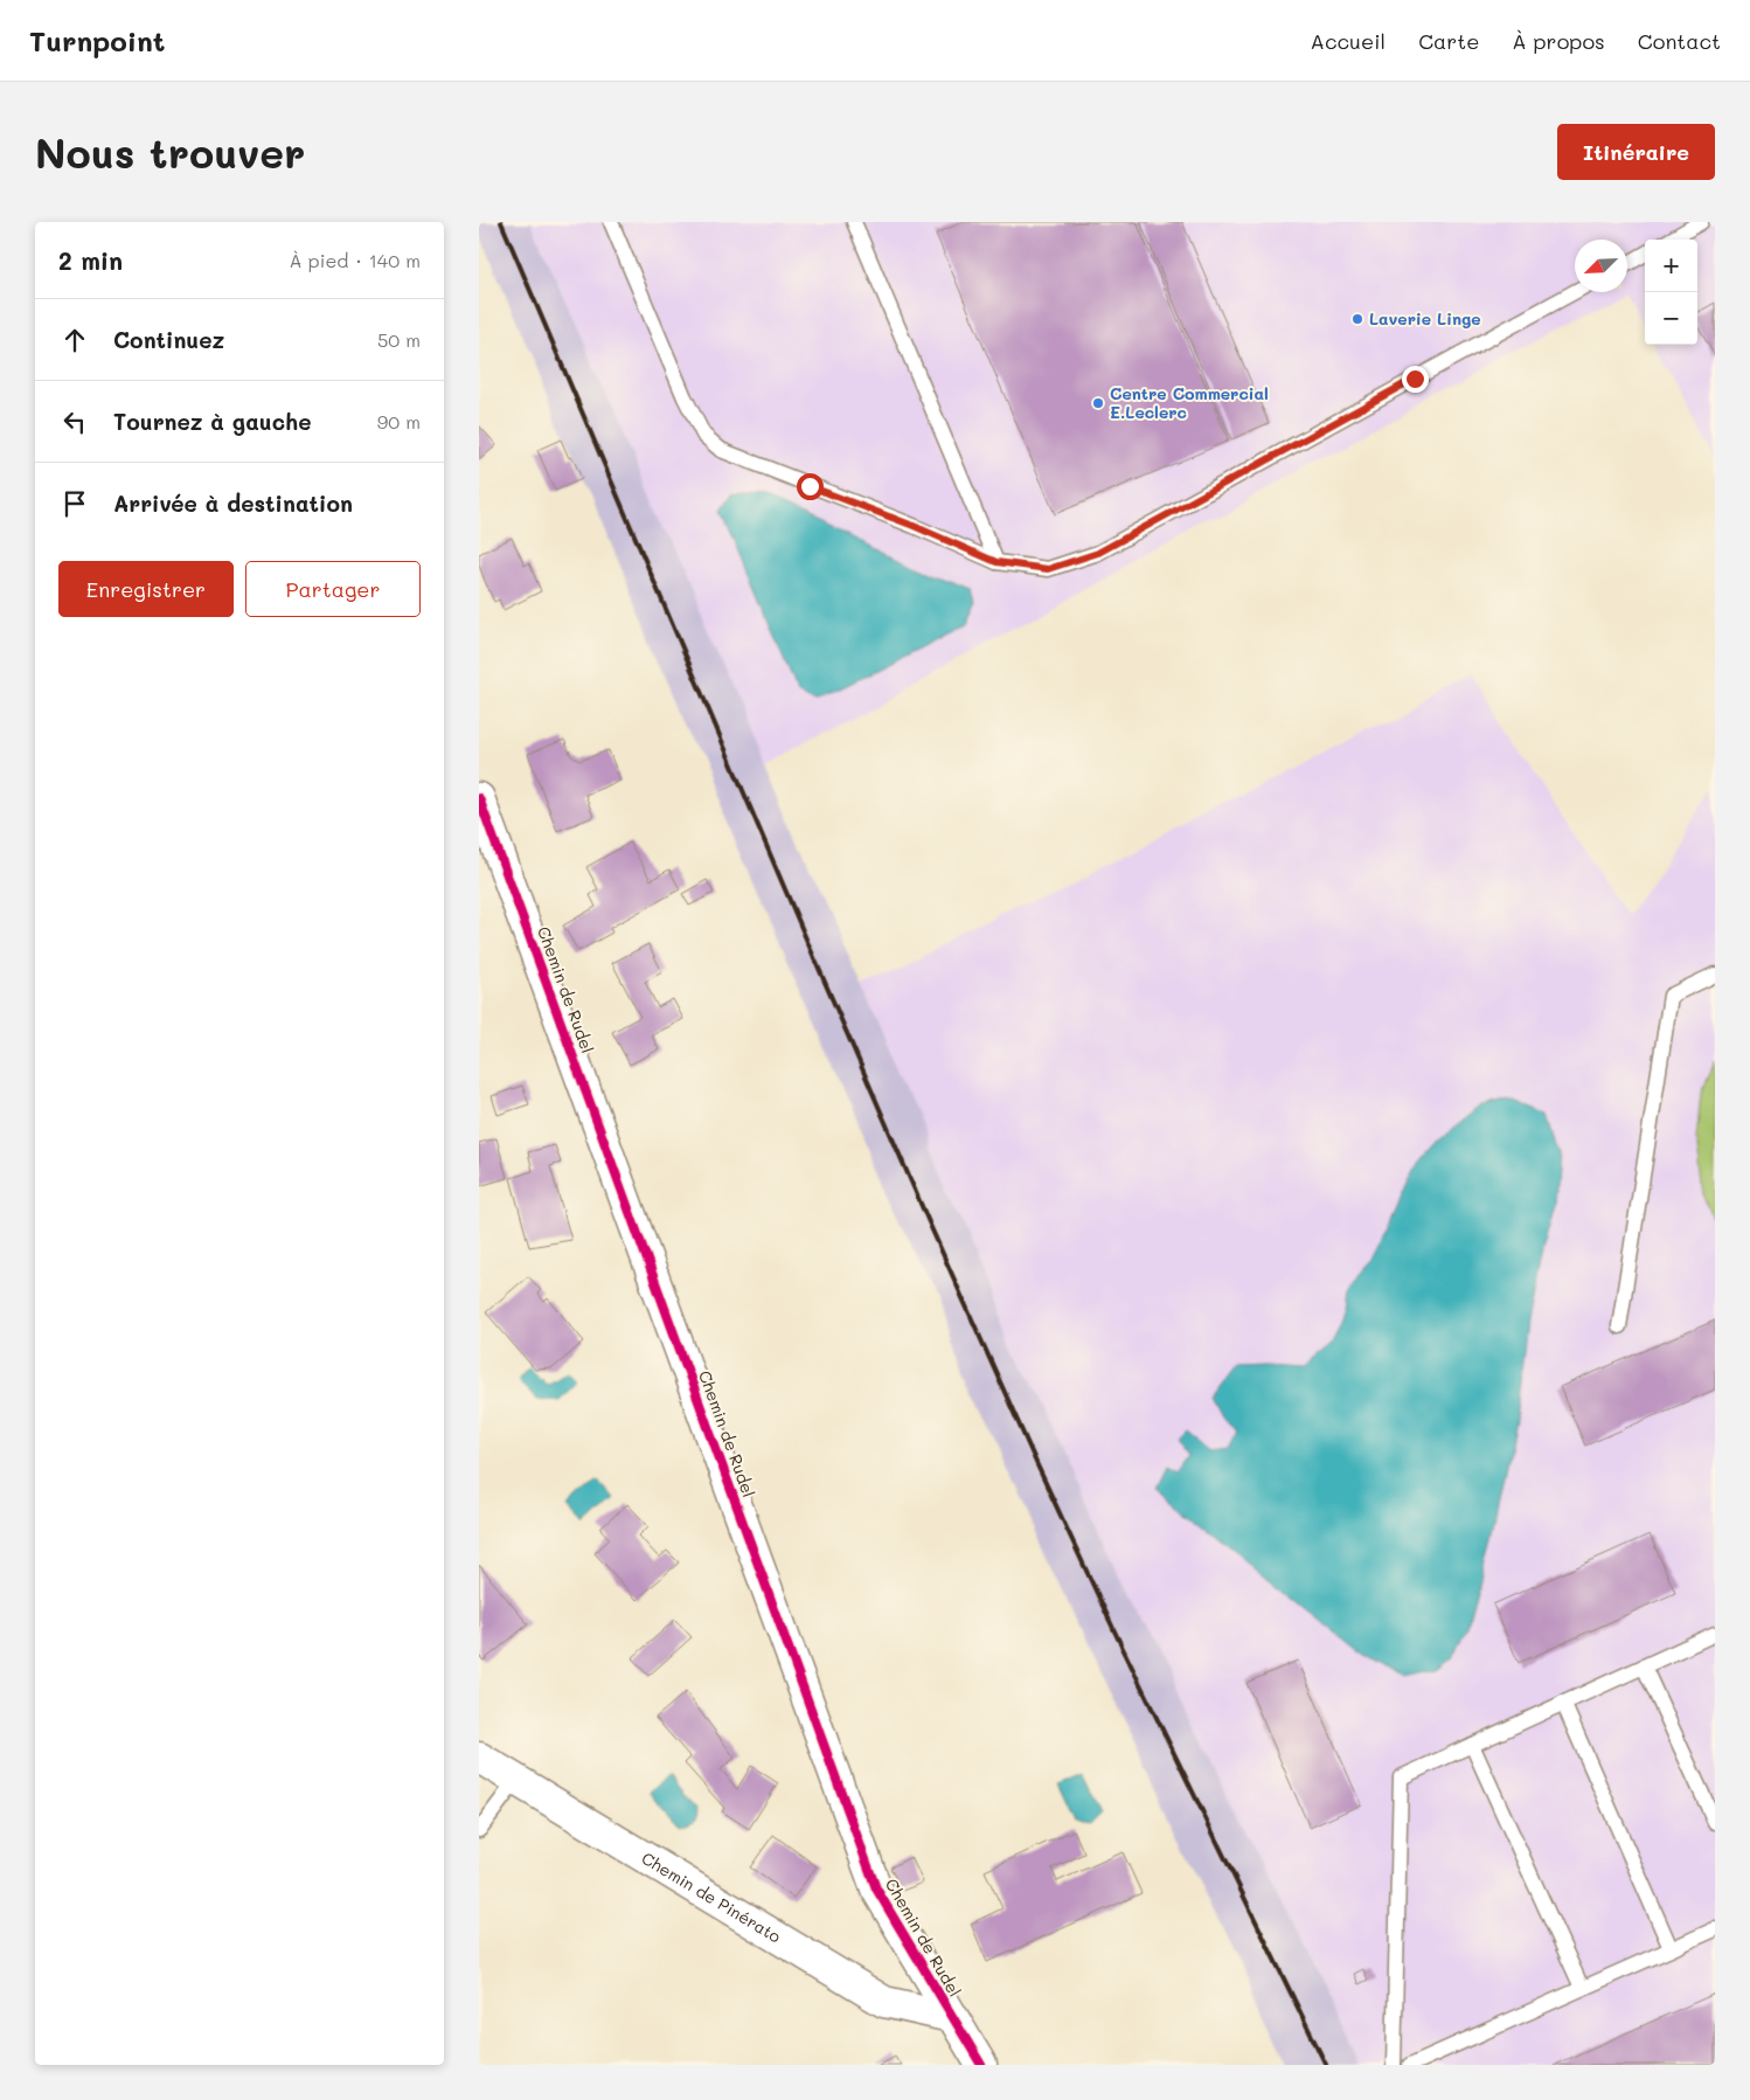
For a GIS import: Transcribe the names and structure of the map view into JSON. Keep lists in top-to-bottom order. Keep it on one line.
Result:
{"streets":{"street":["Chemin de Rudel","Chemin de Pinérato"]},"crossings":[["Chemin de Rudel","Chemin de Pinérato"]],"places":["Laverie Linge","Centre Commercial E.Leclerc"],"north":"bottom left","page":{"header":"Turnpoint","nav":["Accueil","Carte","À propos","Contact"],"buttons":["Itinéraire",["Enregistrer","Partager"]],"title":"Nous trouver","heading":["2 min","À pied · 140 m"],"map_buttons":["+","−"],"list":[["Continuez","50 m"],["Tournez à gauche","90 m"],"Arrivée à destination"]}}
